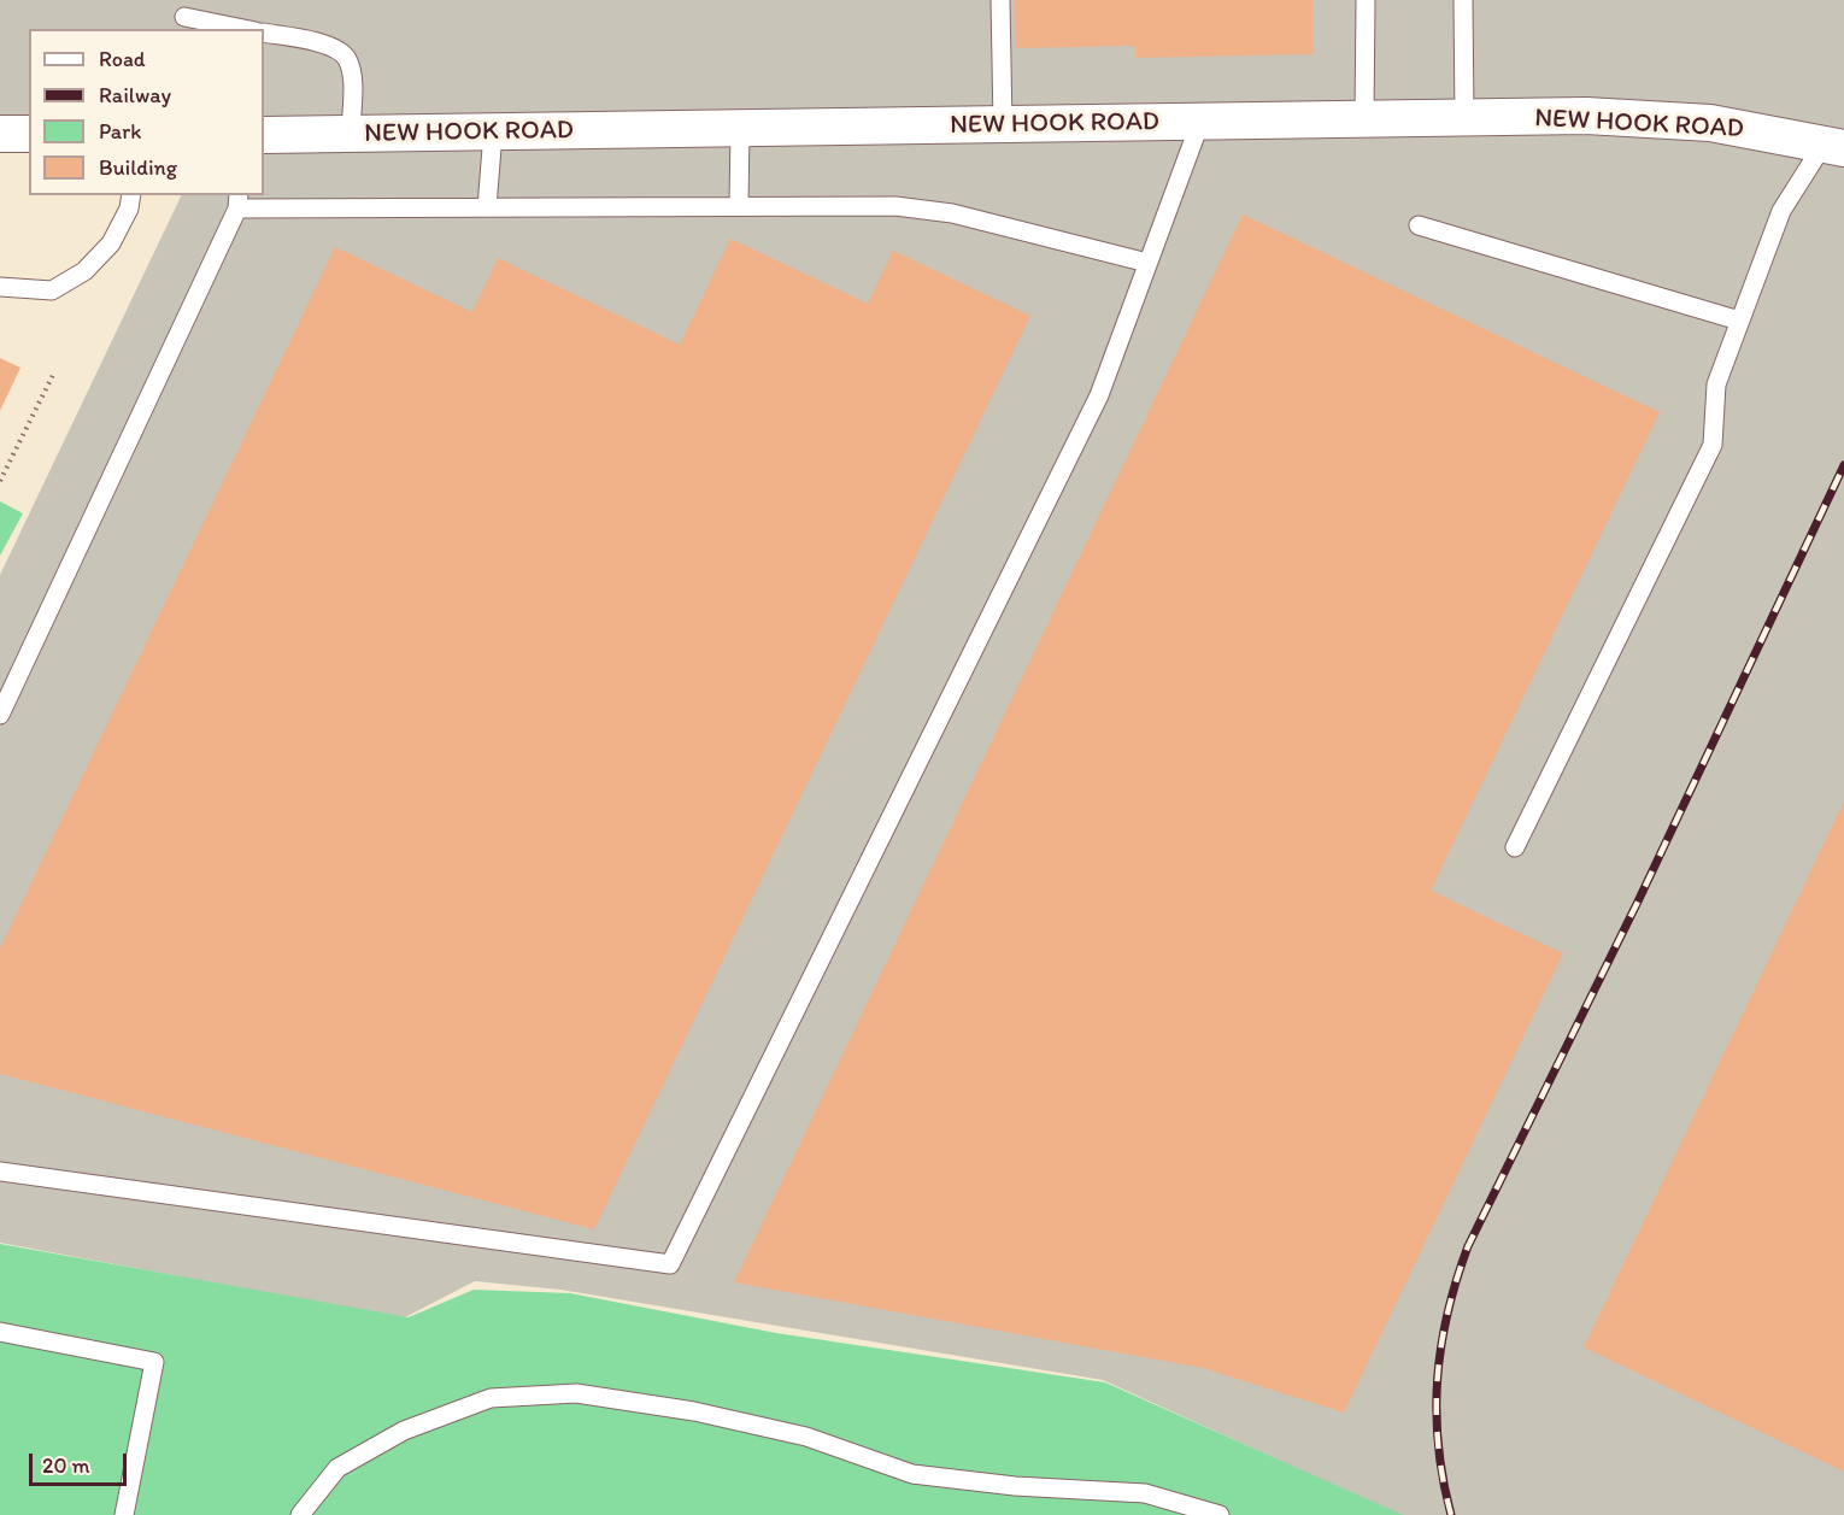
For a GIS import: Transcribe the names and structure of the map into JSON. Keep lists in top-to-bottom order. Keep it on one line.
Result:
{"streets":{"street":["NEW HOOK ROAD"]},"legend":["Road","Railway","Park","Building"],"scale_bar":"20 m"}
